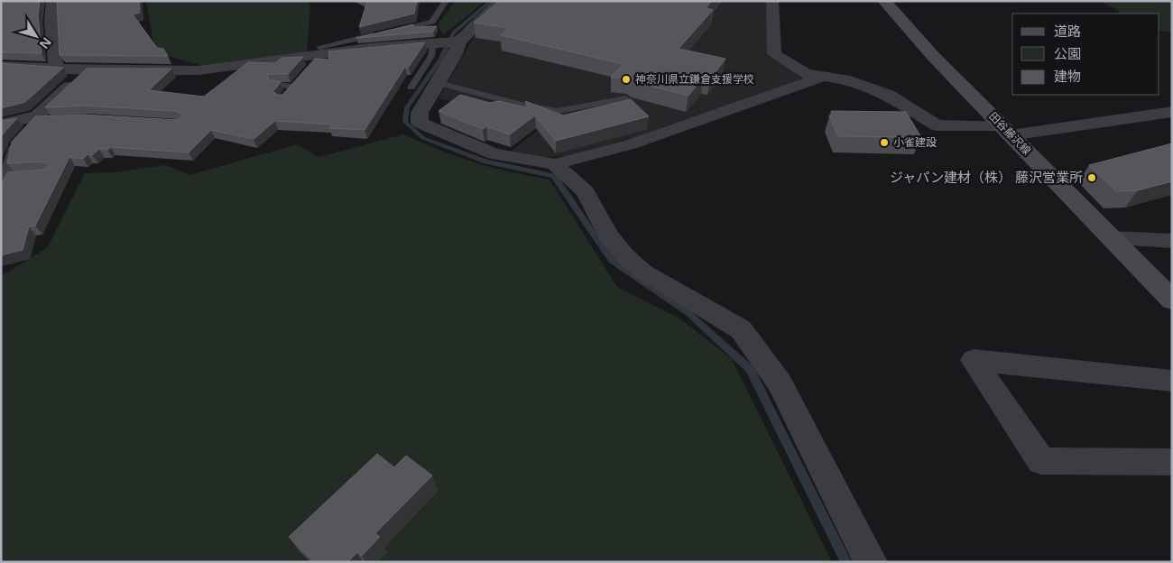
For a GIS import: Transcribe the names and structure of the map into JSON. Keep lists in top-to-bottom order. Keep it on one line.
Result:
{"streets":{"main road":["田谷藤沢線"]},"places":["神奈川県立鎌倉支援学校","小雀建設","ジャパン建材（株） 藤沢営業所"],"legend":["道路","公園","建物"],"north":"bottom right"}
